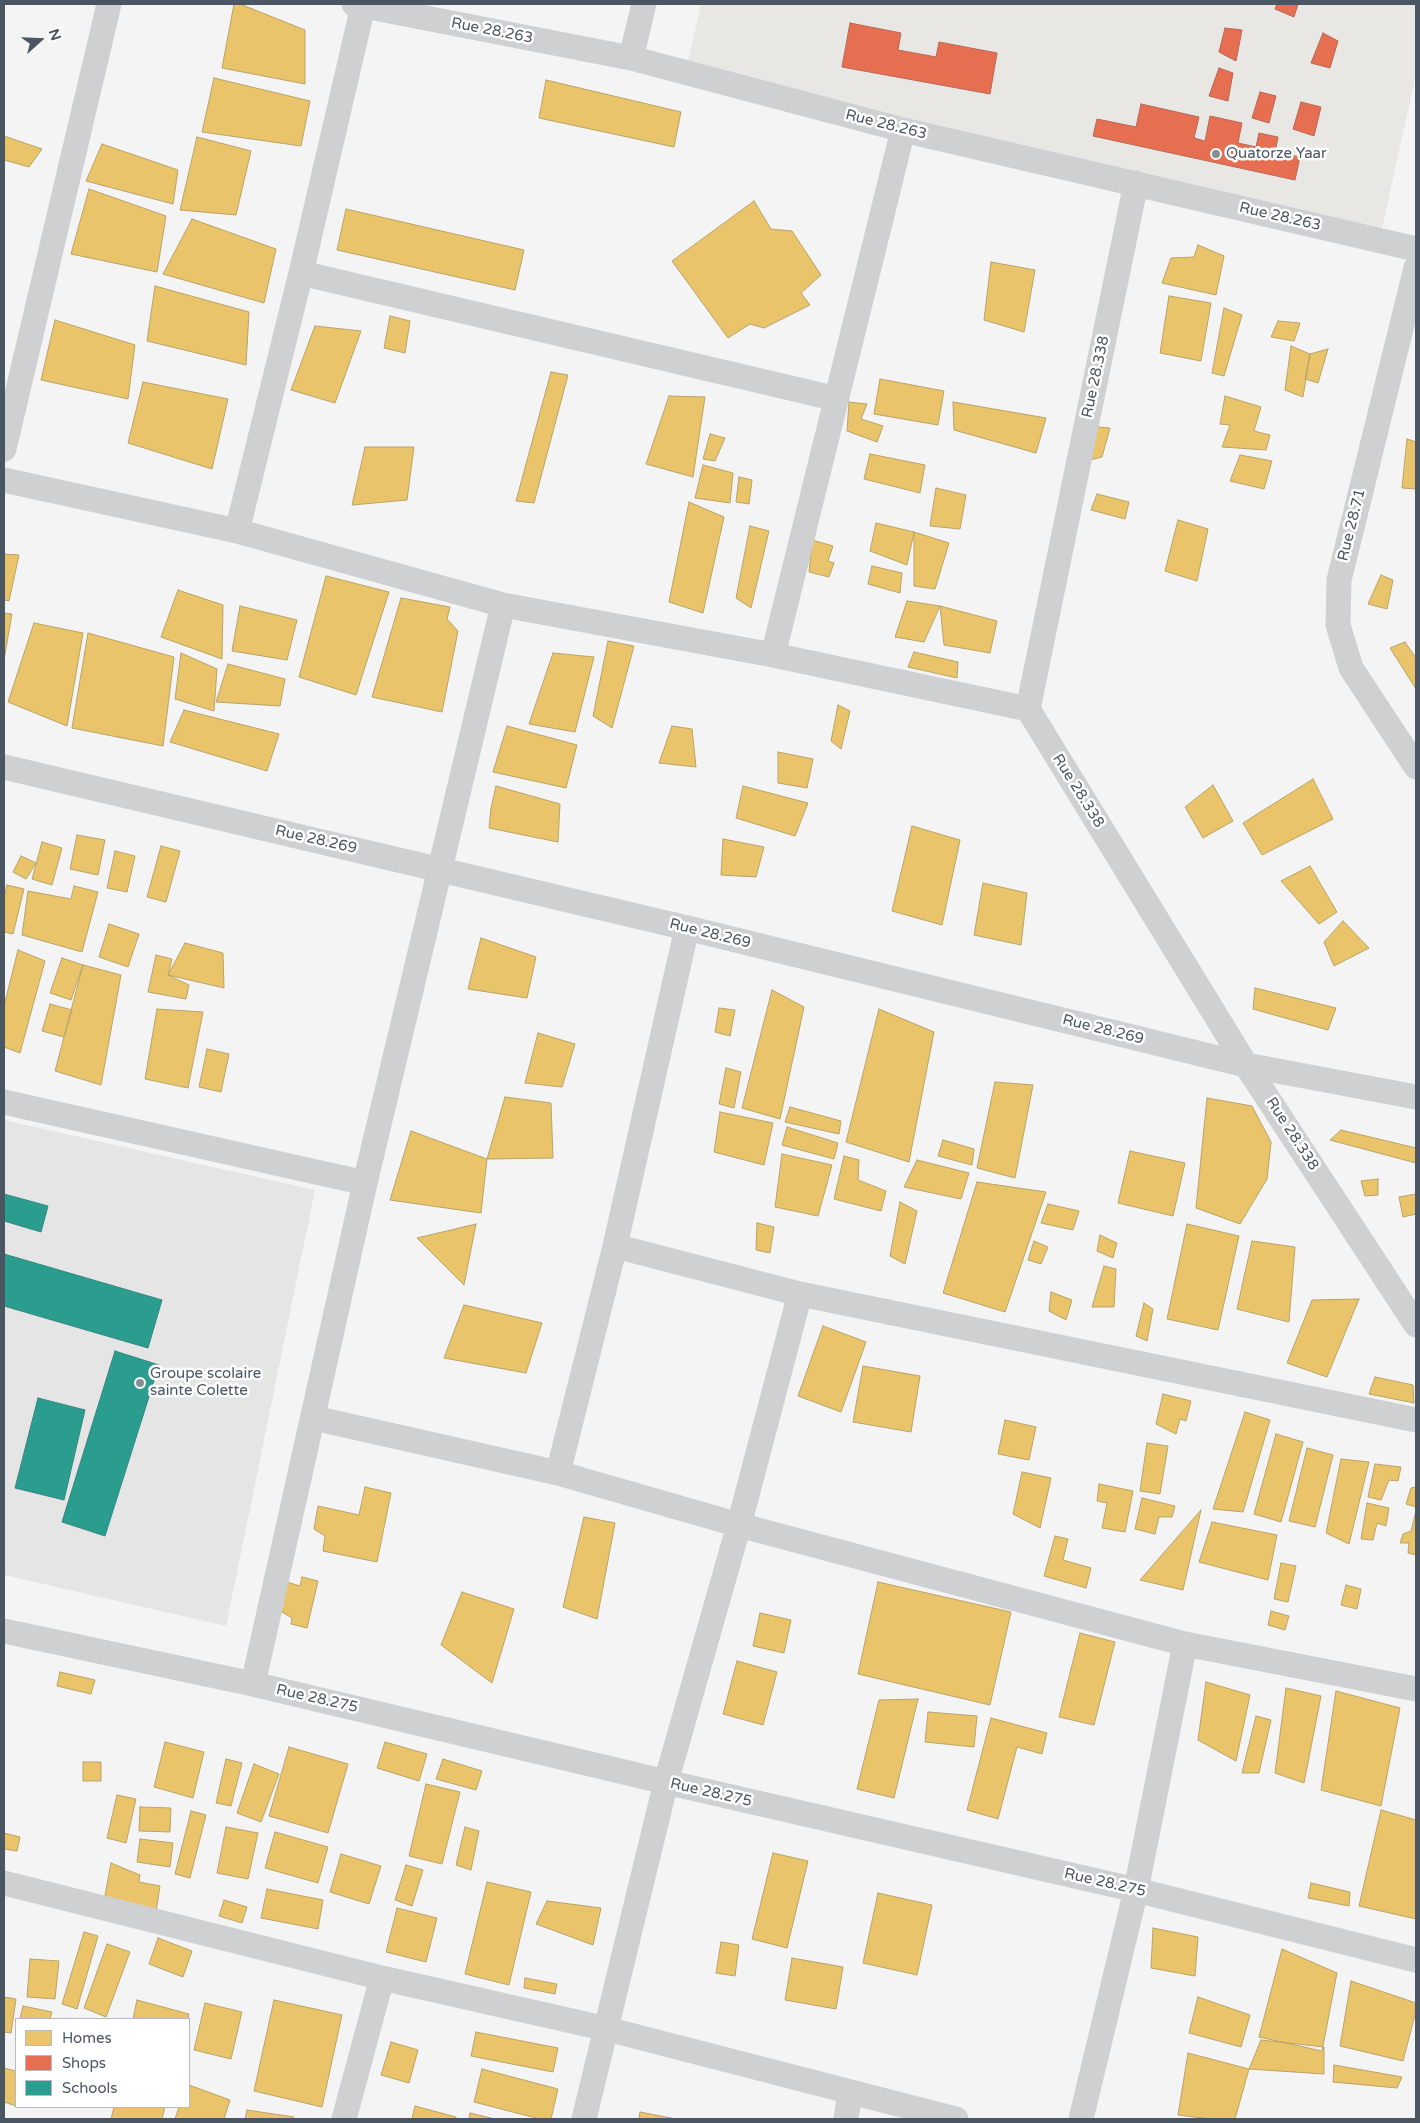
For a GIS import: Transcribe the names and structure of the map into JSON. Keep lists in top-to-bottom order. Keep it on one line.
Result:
{"streets":{"street":["Rue 28.263","Rue 28.338","Rue 28.71","Rue 28.269","Rue 28.275"]},"crossings":[["Rue 28.263","Rue 28.338"],["Rue 28.338","Rue 28.269"]],"places":["Quatorze Yaar","Groupe scolaire sainte Colette"],"legend":["Homes","Shops","Schools"],"north":"right"}
